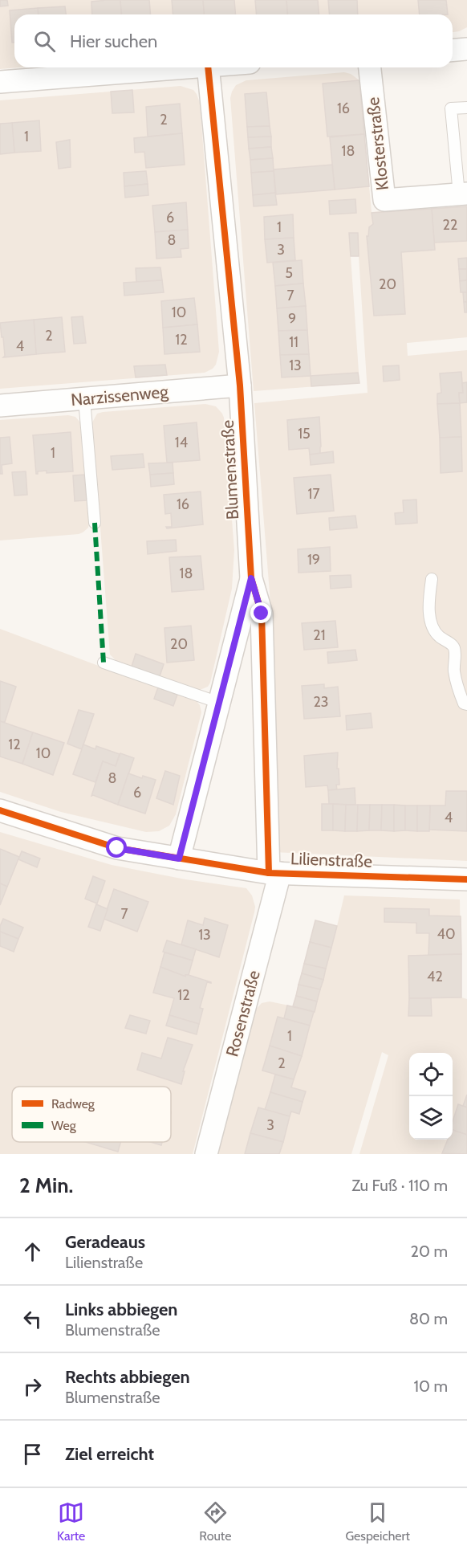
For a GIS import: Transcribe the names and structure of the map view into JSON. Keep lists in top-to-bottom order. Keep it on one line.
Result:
{"streets":{"street":["Klosterstraße","Narzissenweg","Blumenstraße","Lilienstraße","Rosenstraße"]},"crossings":[["Narzissenweg","Blumenstraße"],["Blumenstraße","Lilienstraße"],["Blumenstraße","Rosenstraße"],["Lilienstraße","Rosenstraße"]],"house_numbers":["16","2","1","18","6","22","1","8","3","5","20","7","10","9","2","12","11","4","13","15","14","1","17","16","19","18","21","20","23","12","10","8","6","4","7","40","13","42","12","1","2","3"],"legend":["Radweg","Weg"],"page":{"search":"Hier suchen","heading":["2 Min.","Zu Fuß · 110 m"],"list":[["Geradeaus","Lilienstraße","20 m"],["Links abbiegen","Blumenstraße","80 m"],["Rechts abbiegen","Blumenstraße","10 m"],"Ziel erreicht"],"nav":["Karte","Route","Gespeichert"]}}
